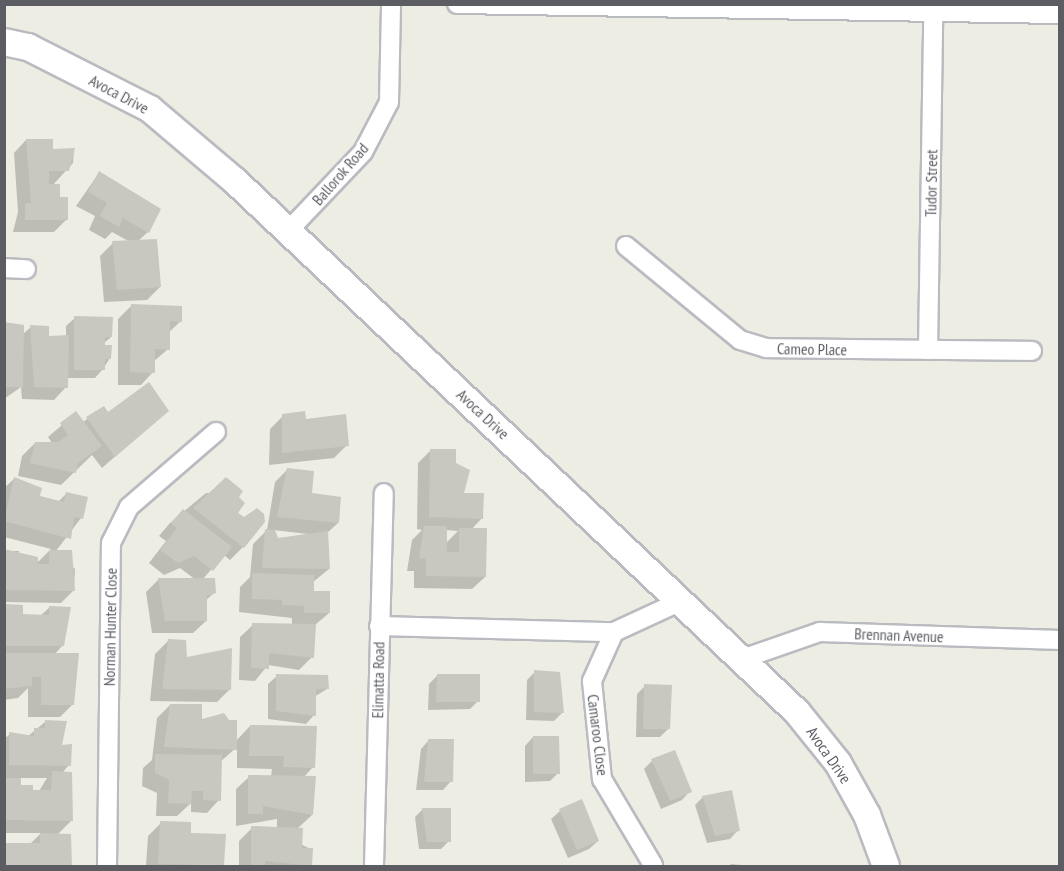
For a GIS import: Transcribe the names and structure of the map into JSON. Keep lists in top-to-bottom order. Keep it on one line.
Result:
{"streets":{"main road":["Avoca Drive"],"street":["Ballorok Road","Tudor Street","Cameo Place","Norman Hunter Close","Brennan Avenue","Elimatta Road","Camaroo Close"]},"crossings":[["Avoca Drive","Ballorok Road"],["Avoca Drive","Brennan Avenue"],["Tudor Street","Cameo Place"]]}
